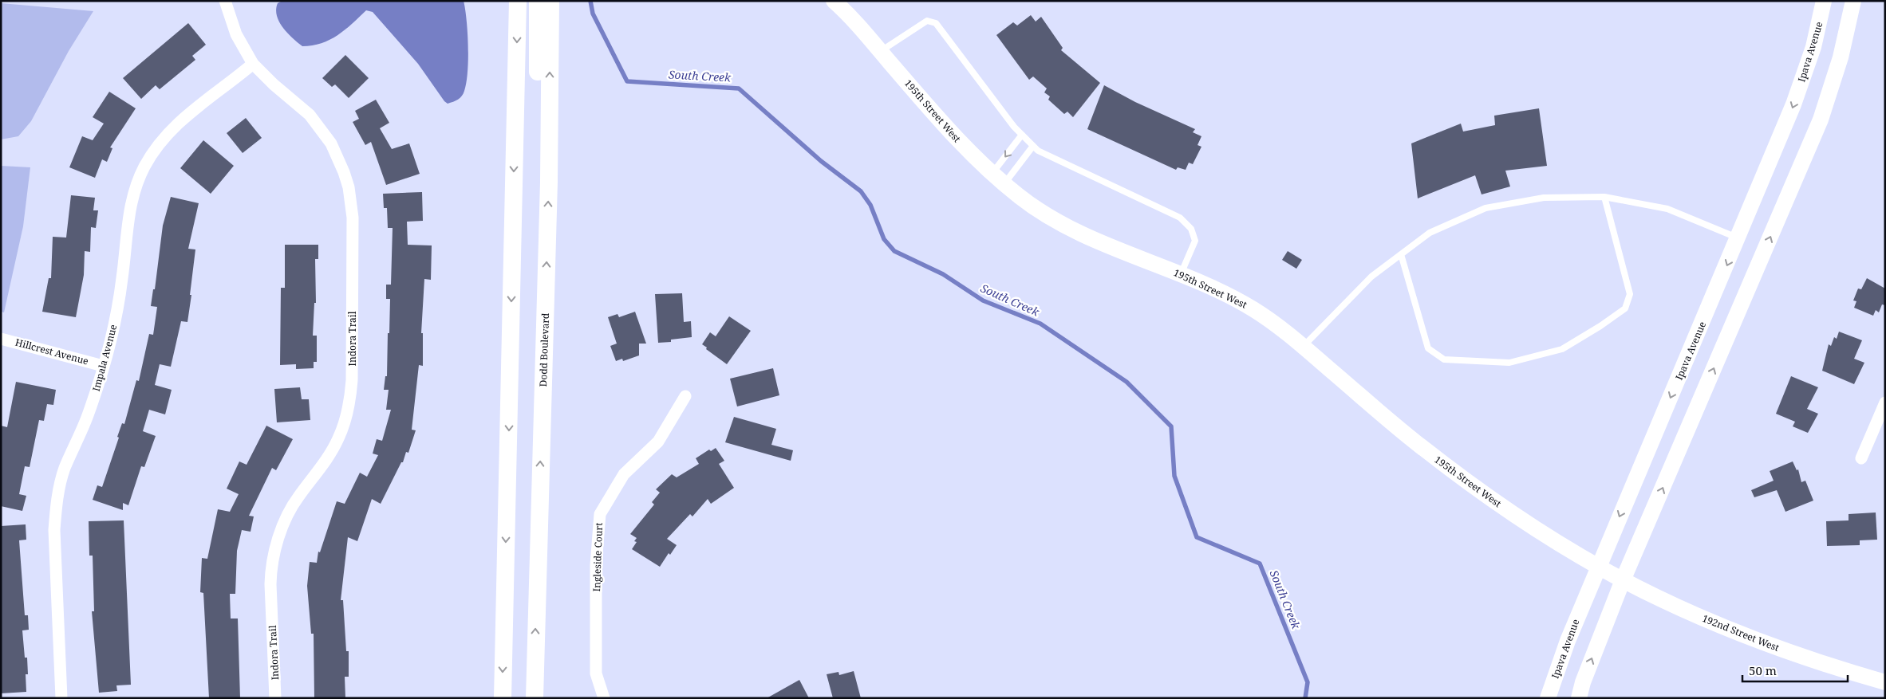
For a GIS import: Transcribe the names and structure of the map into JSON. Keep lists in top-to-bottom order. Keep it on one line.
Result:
{"streets":{"main road":["Dodd Boulevard"],"street":["Ipava Avenue","195th Street West","Indora Trail","Hillcrest Avenue","Impala Avenue","Ingleside Court","192nd Street West"]},"crossings":[["Ipava Avenue","195th Street West"],["195th Street West","192nd Street West"],["Indora Trail","Impala Avenue"],["Hillcrest Avenue","Impala Avenue"]],"water":["South Creek"],"scale_bar":"50 m"}
